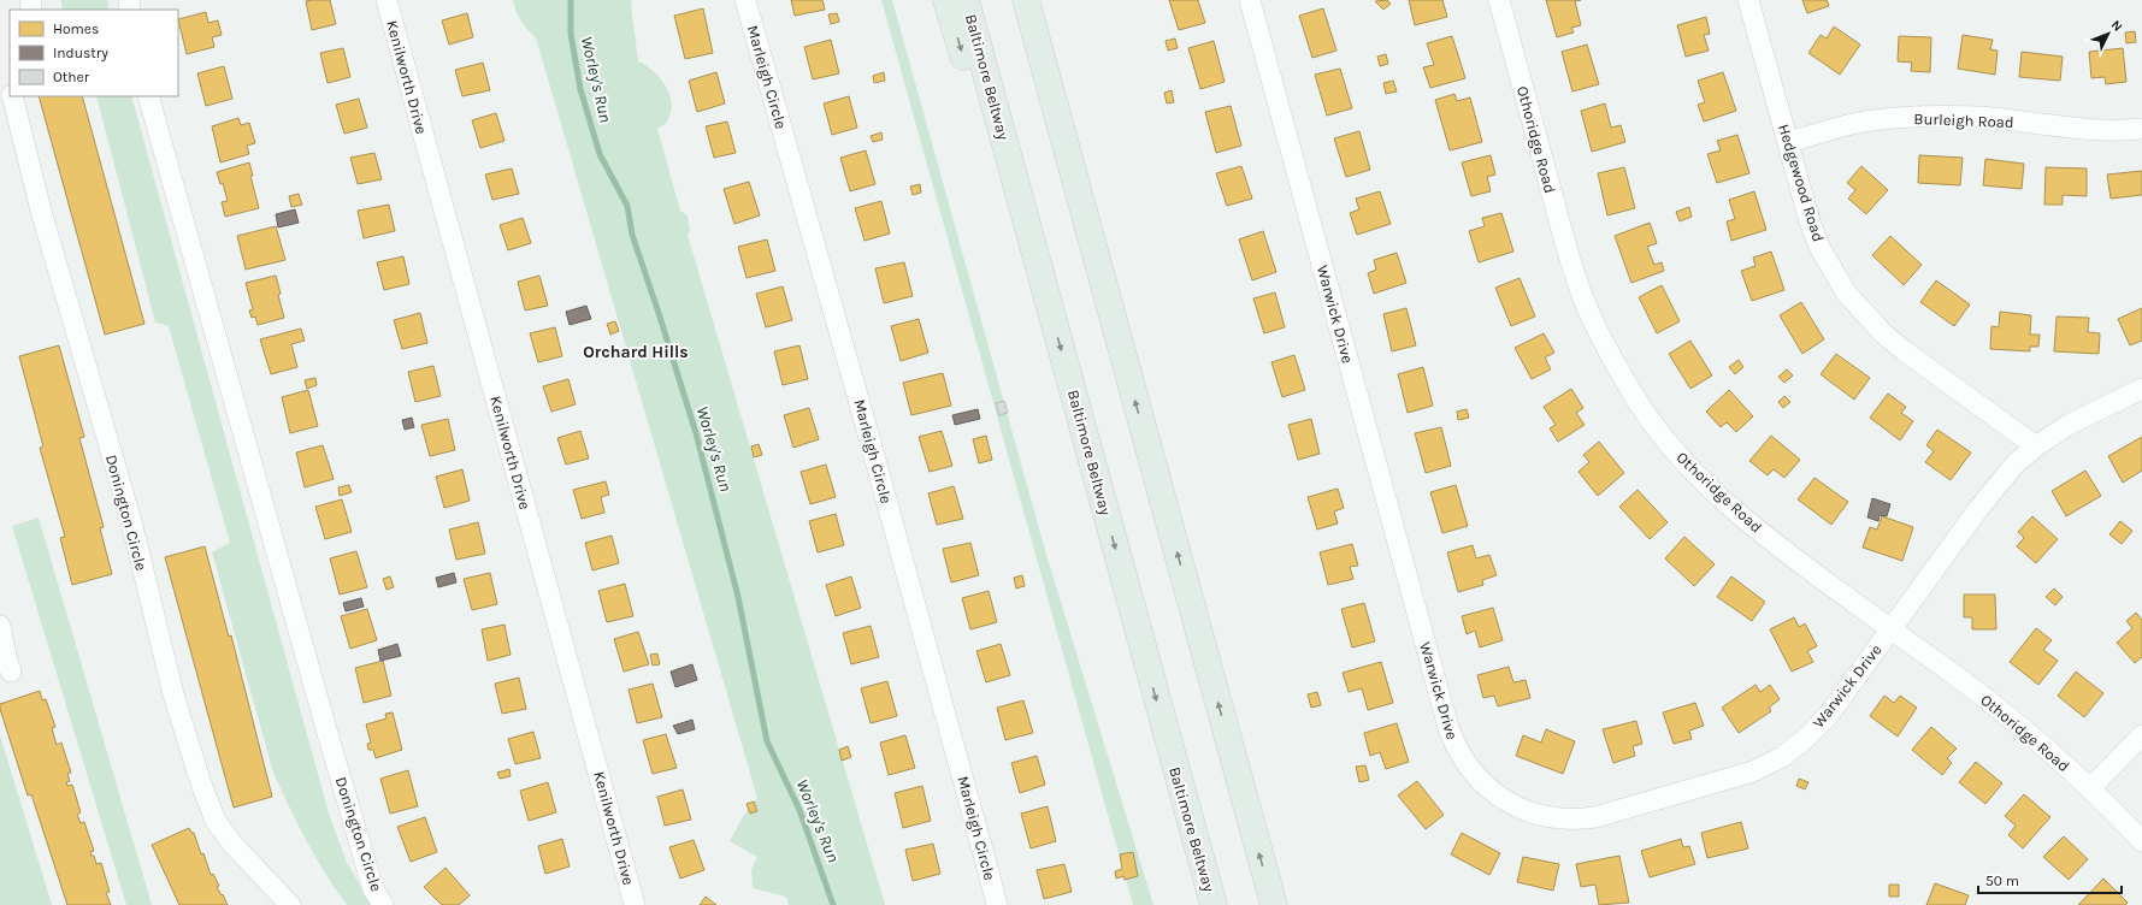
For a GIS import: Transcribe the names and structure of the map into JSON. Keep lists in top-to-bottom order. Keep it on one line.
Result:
{"streets":{"highway":["Baltimore Beltway"],"street":["Kenilworth Drive","Marleigh Circle","Burleigh Road","Othoridge Road","Hedgewood Road","Warwick Drive","Donington Circle"]},"crossings":[["Burleigh Road","Hedgewood Road"],["Othoridge Road","Warwick Drive"],["Hedgewood Road","Warwick Drive"]],"districts":["Orchard Hills"],"water":["Worley's Run"],"legend":["Homes","Industry","Other"],"scale_bar":"50 m","north":"top right"}
